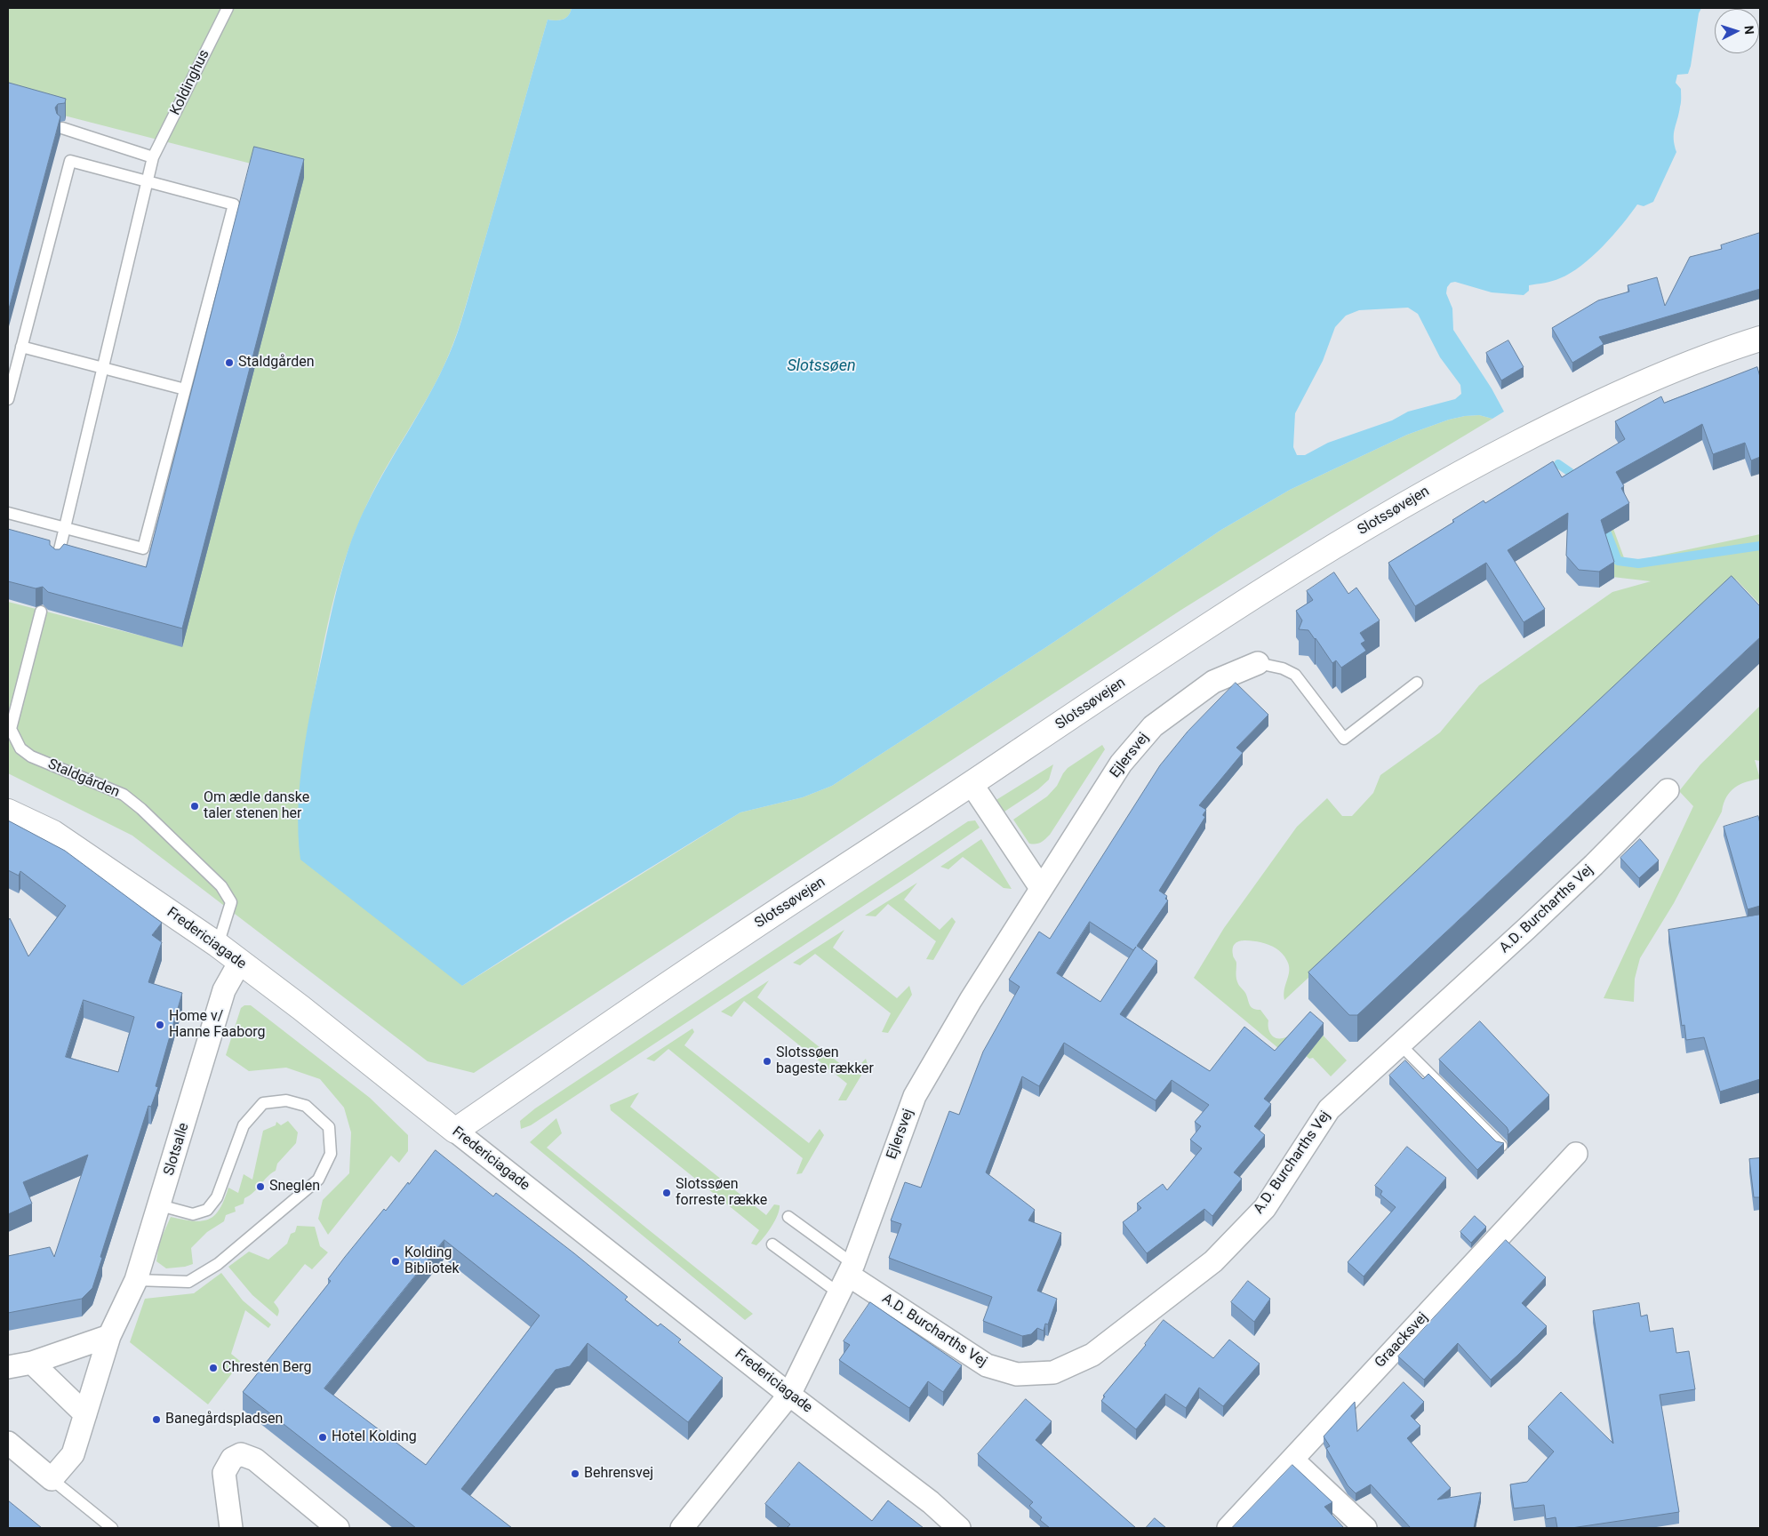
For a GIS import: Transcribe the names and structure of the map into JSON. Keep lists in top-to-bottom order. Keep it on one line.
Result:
{"streets":{"main road":["Slotssøvejen","Fredericiagade"],"street":["Ejlersvej","A.D. Burcharths Vej","Slotsalle","Graacksvej"],"lane":["Koldinghus","Staldgården"]},"crossings":[["Slotssøvejen","Fredericiagade"],["Ejlersvej","A.D. Burcharths Vej"],["Ejlersvej","Fredericiagade"],["Staldgården","Fredericiagade"],["Fredericiagade","Slotsalle"]],"water":["Slotssøen"],"places":["Staldgården","Om ædle danske taler stenen her","Home v/ Hanne Faaborg","Slotssøen bageste rækker","Sneglen","Slotssøen forreste række","Kolding Bibliotek","Chresten Berg","Banegårdspladsen","Hotel Kolding","Behrensvej"],"north":"right"}
